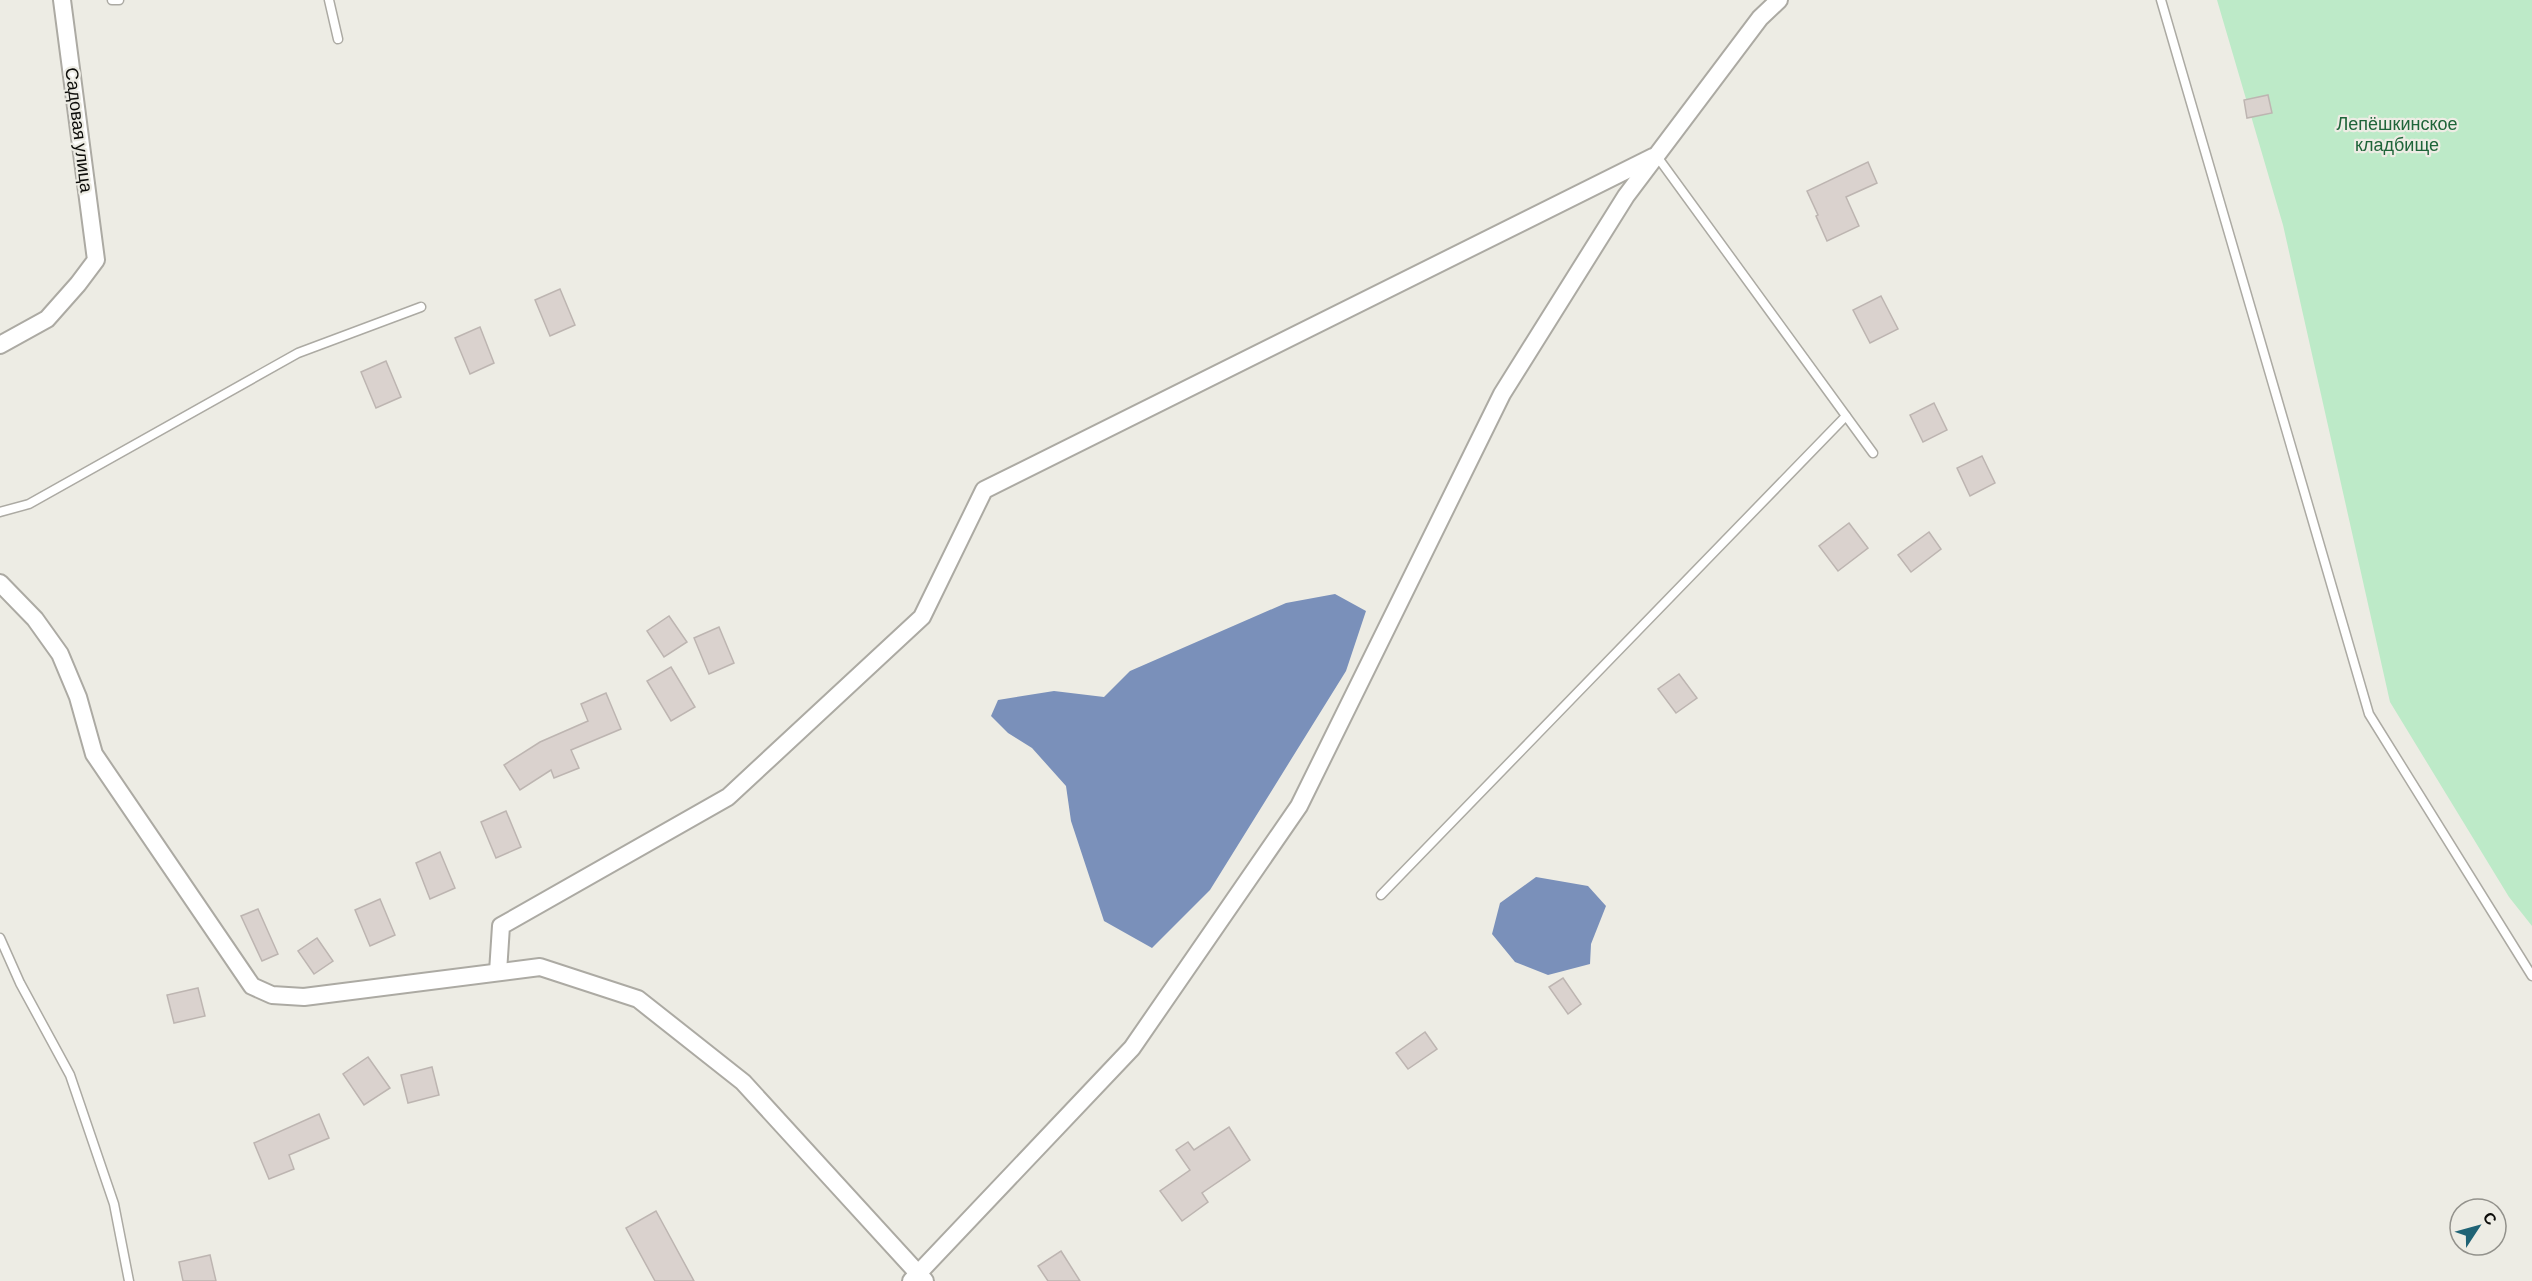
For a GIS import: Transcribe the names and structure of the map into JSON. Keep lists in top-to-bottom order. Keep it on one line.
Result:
{"streets":{"street":["Садовая улица"]},"parks":["Лепёшкинское кладбище"],"north":"top right"}
